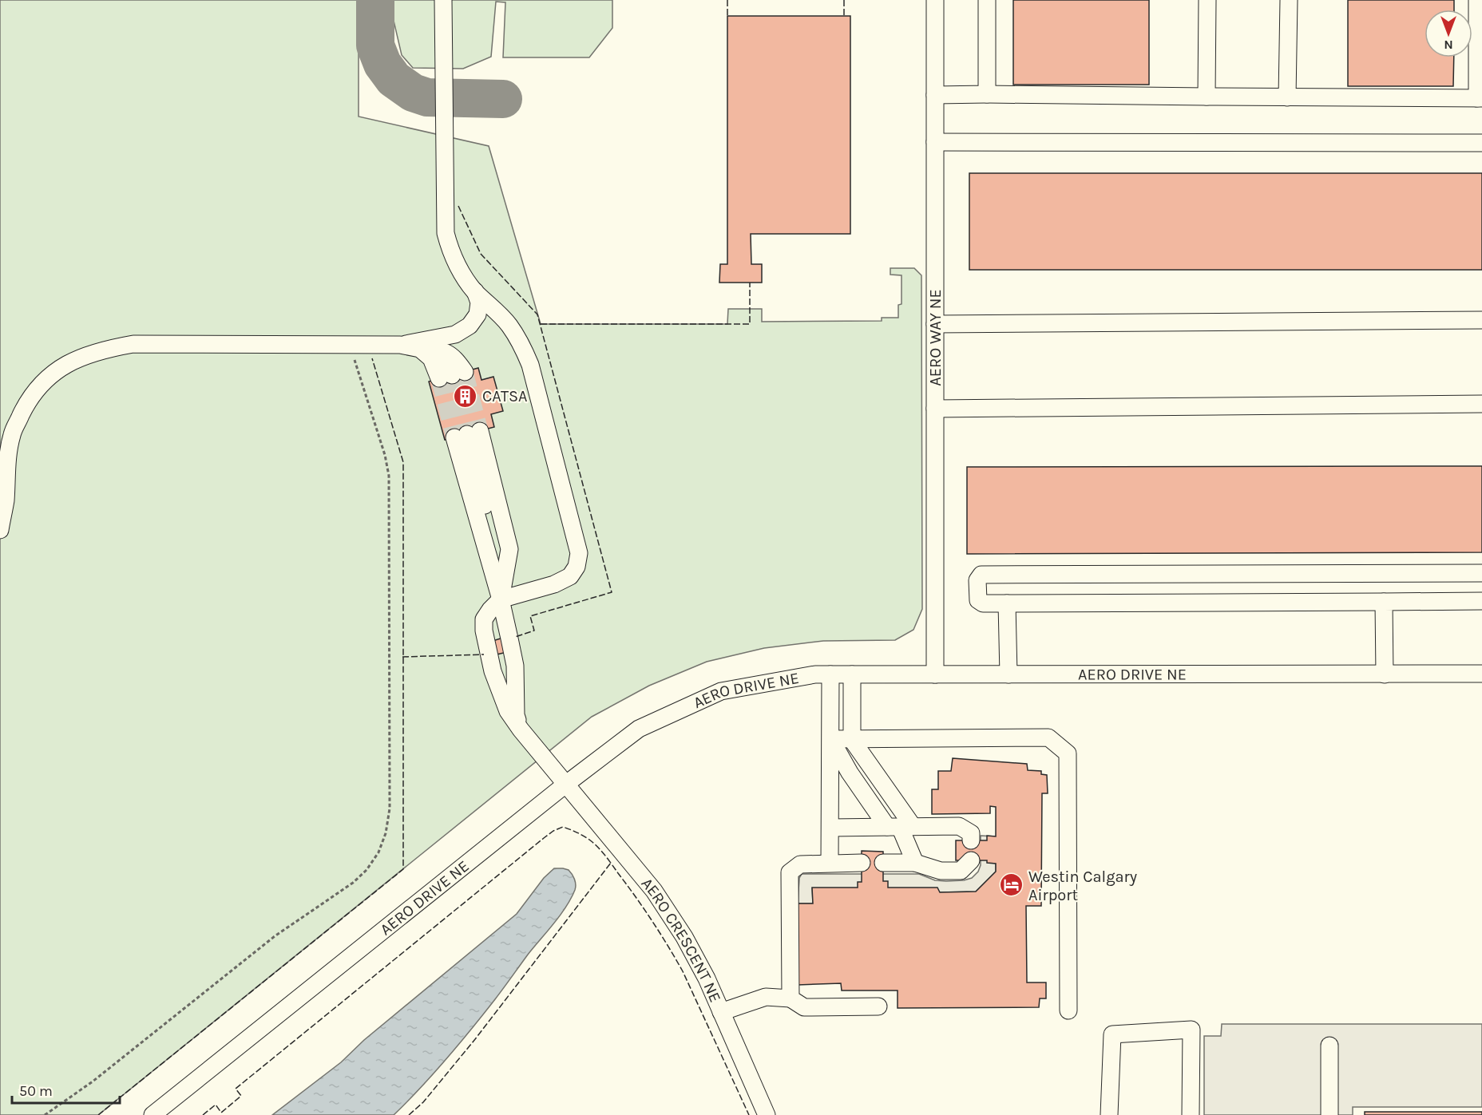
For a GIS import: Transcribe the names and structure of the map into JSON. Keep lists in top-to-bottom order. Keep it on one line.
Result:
{"streets":{"street":["AERO WAY NE","AERO DRIVE NE","AERO CRESCENT NE"]},"crossings":[["AERO WAY NE","AERO DRIVE NE"],["AERO DRIVE NE","AERO CRESCENT NE"]],"places":{"building":["CATSA"],"hotel":["Westin Calgary Airport"]},"scale_bar":"50 m","north":"bottom"}
